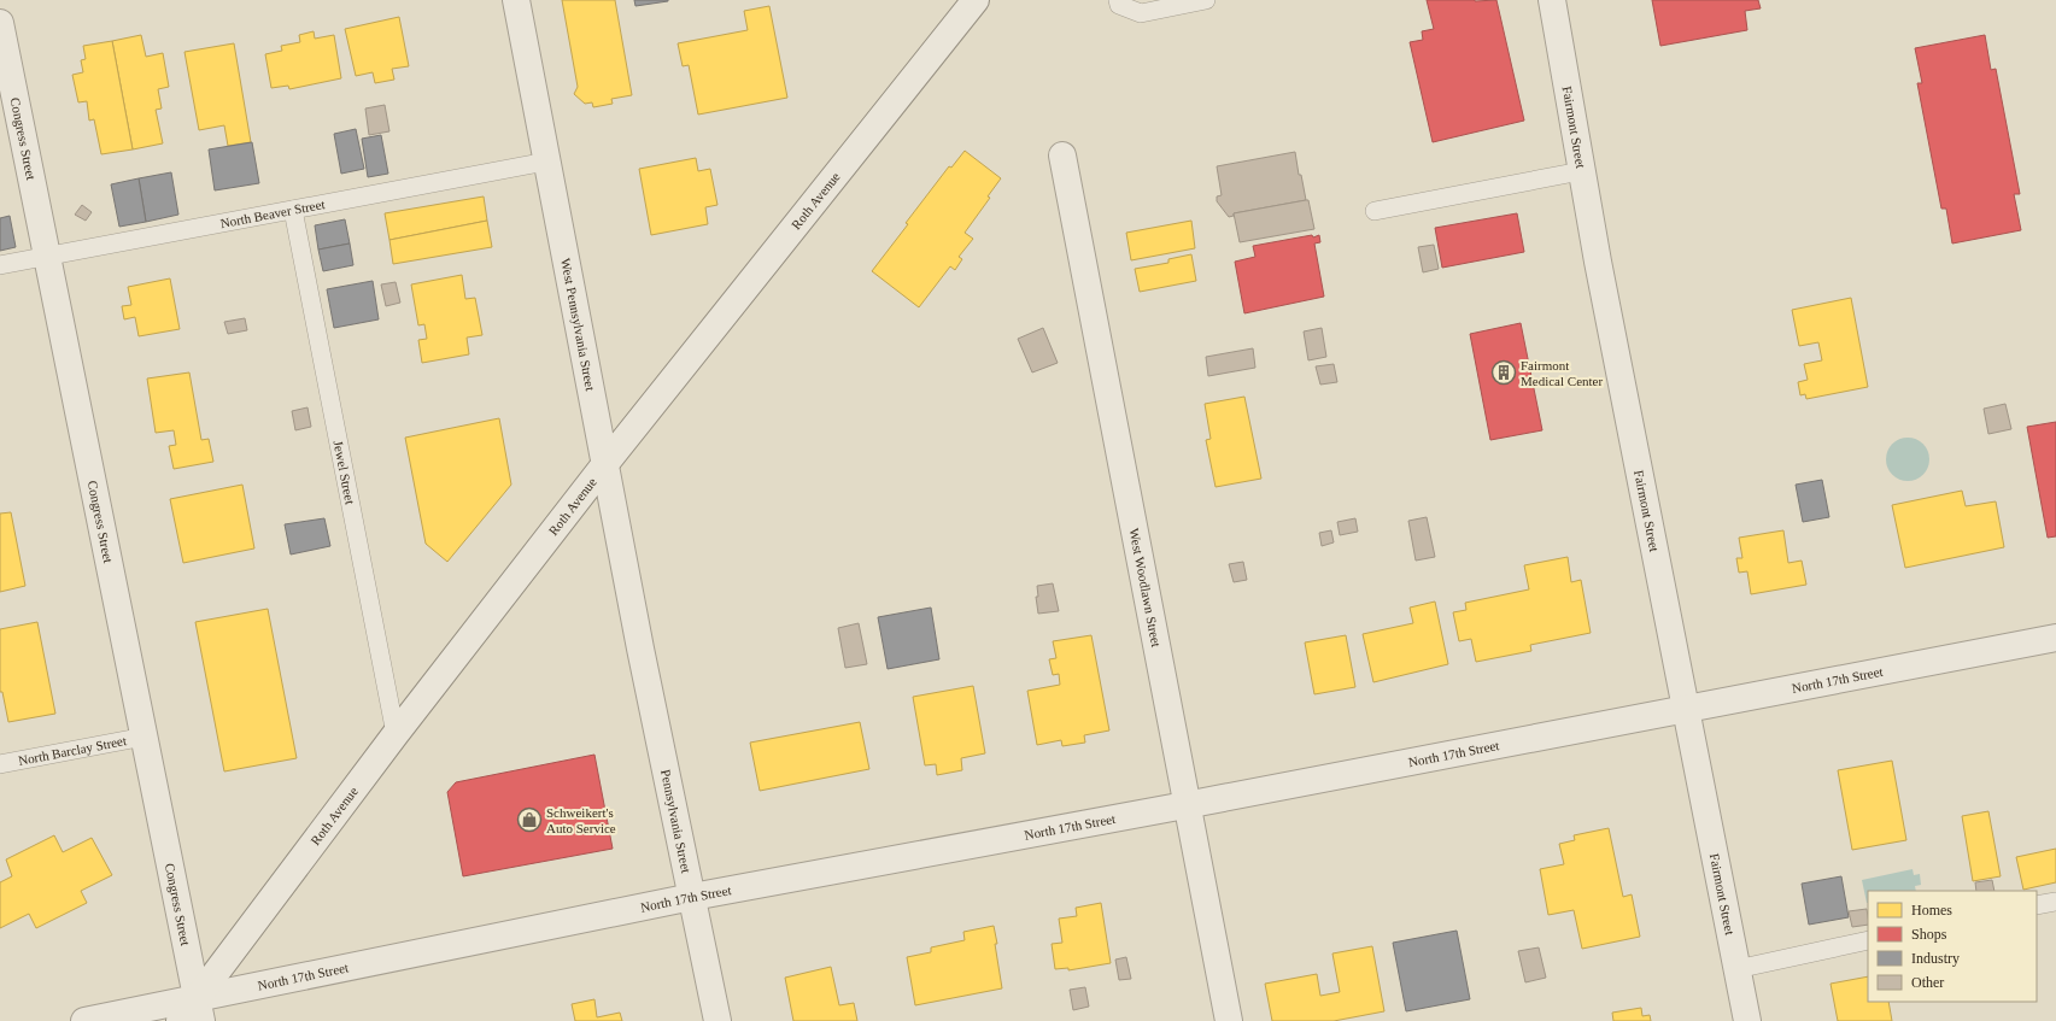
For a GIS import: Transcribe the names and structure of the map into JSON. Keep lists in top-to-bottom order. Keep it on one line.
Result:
{"streets":{"street":["Fairmont Street","Congress Street","Roth Avenue","West Pennsylvania Street","West Woodlawn Street","North 17th Street","Pennsylvania Street"],"lane":["North Beaver Street","Jewel Street","North Barclay Street"]},"crossings":[["Fairmont Street","North 17th Street"],["Congress Street","Roth Avenue"],["Congress Street","North Beaver Street"],["Congress Street","North 17th Street"],["Congress Street","North Barclay Street"],["Roth Avenue","West Pennsylvania Street"],["Roth Avenue","Jewel Street"],["Roth Avenue","North 17th Street"],["North Beaver Street","West Pennsylvania Street"],["North Beaver Street","Jewel Street"],["West Pennsylvania Street","Pennsylvania Street"],["West Woodlawn Street","North 17th Street"],["North 17th Street","Pennsylvania Street"]],"places":{"building":["Fairmont Medical Center"],"shop":["Schweikert's Auto Service"]},"legend":["Homes","Shops","Industry","Other"]}
